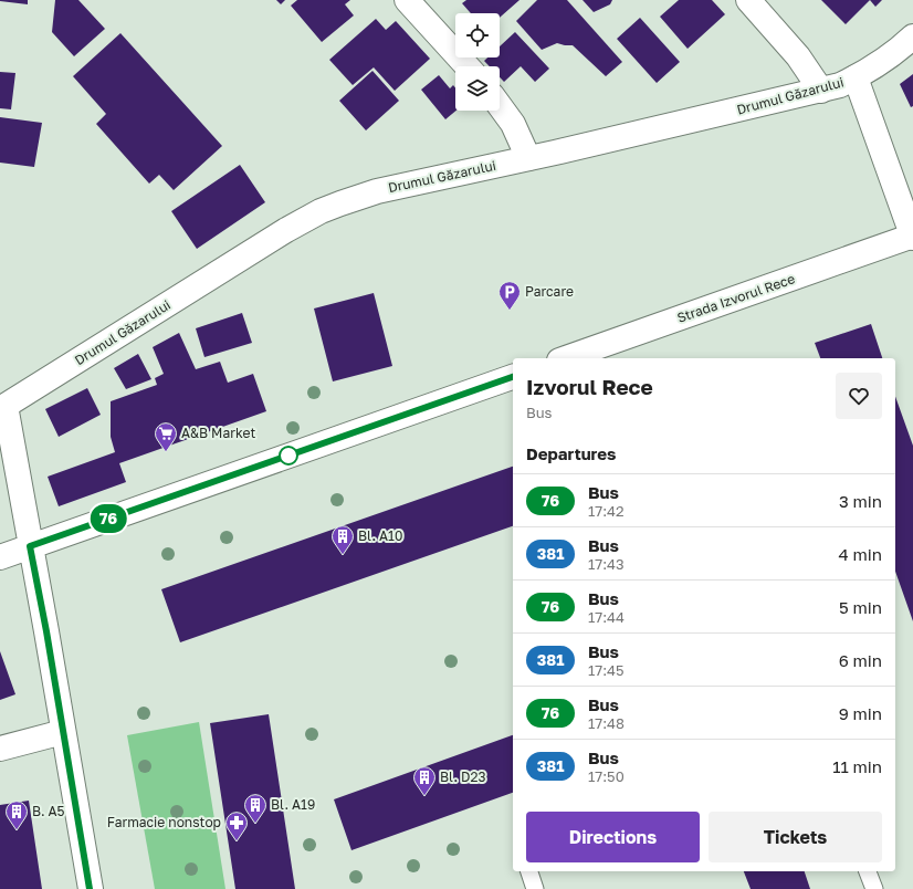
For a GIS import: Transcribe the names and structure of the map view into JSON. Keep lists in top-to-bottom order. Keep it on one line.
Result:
{"streets":{"street":["Drumul Găzarului","Strada Izvorul Rece"]},"places":{"parking":["Parcare"],"supermarket":["A&B Market"],"building":["Bl. A10","Bl. D23","Bl. A19","B. A5"],"pharmacy":["Farmacie nonstop"]},"lines":["bus line 76"],"page":{"on_map":"76","heading":[["Izvorul Rece","Bus"],"Departures"],"list":[{"mark":"76","name":"Bus","note":"17:42","value":"3 min"},{"mark":"381","name":"Bus","note":"17:43","value":"4 min"},{"mark":"76","name":"Bus","note":"17:44","value":"5 min"},{"mark":"381","name":"Bus","note":"17:45","value":"6 min"},{"mark":"76","name":"Bus","note":"17:48","value":"9 min"},{"mark":"381","name":"Bus","note":"17:50","value":"11 min"}],"buttons":["Directions","Tickets"]}}
